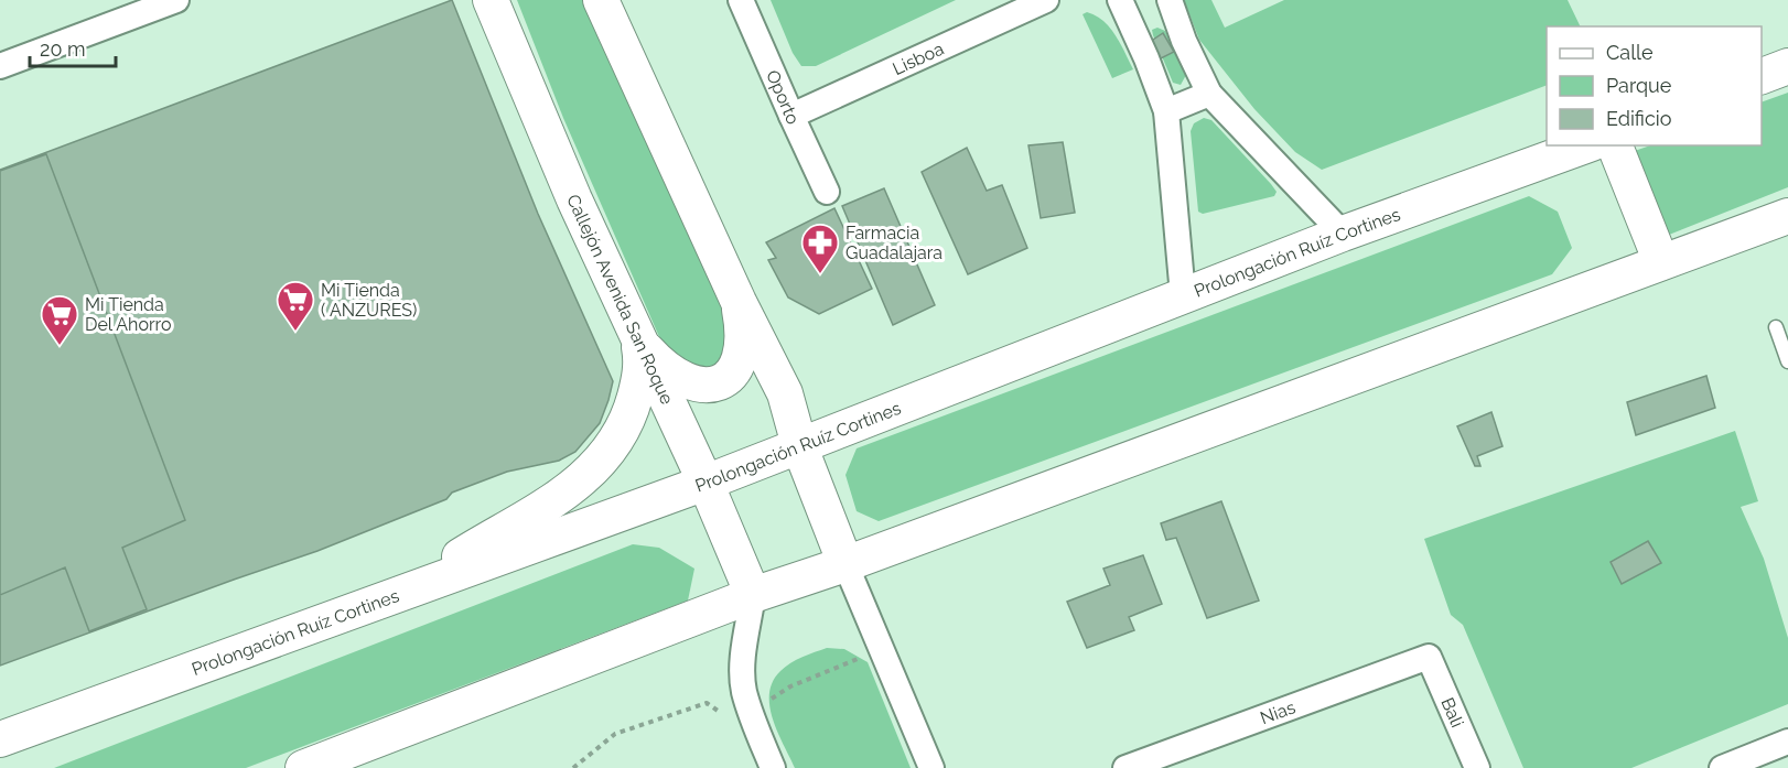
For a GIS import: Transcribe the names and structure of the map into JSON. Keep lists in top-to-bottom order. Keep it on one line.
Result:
{"streets":{"main road":["Prolongación Ruíz Cortines","Callejón Avenida San Roque"],"street":["Lisboa","Oporto","Nias","Bali"]},"crossings":[["Lisboa","Oporto"],["Prolongación Ruíz Cortines","Callejón Avenida San Roque"],["Nias","Bali"]],"places":{"pharmacy":["Farmacia Guadalajara"],"supermarket":["Mi Tienda ( ANZURES)","Mi Tienda Del Ahorro"]},"legend":["Calle","Parque","Edificio"],"scale_bar":"20 m"}
